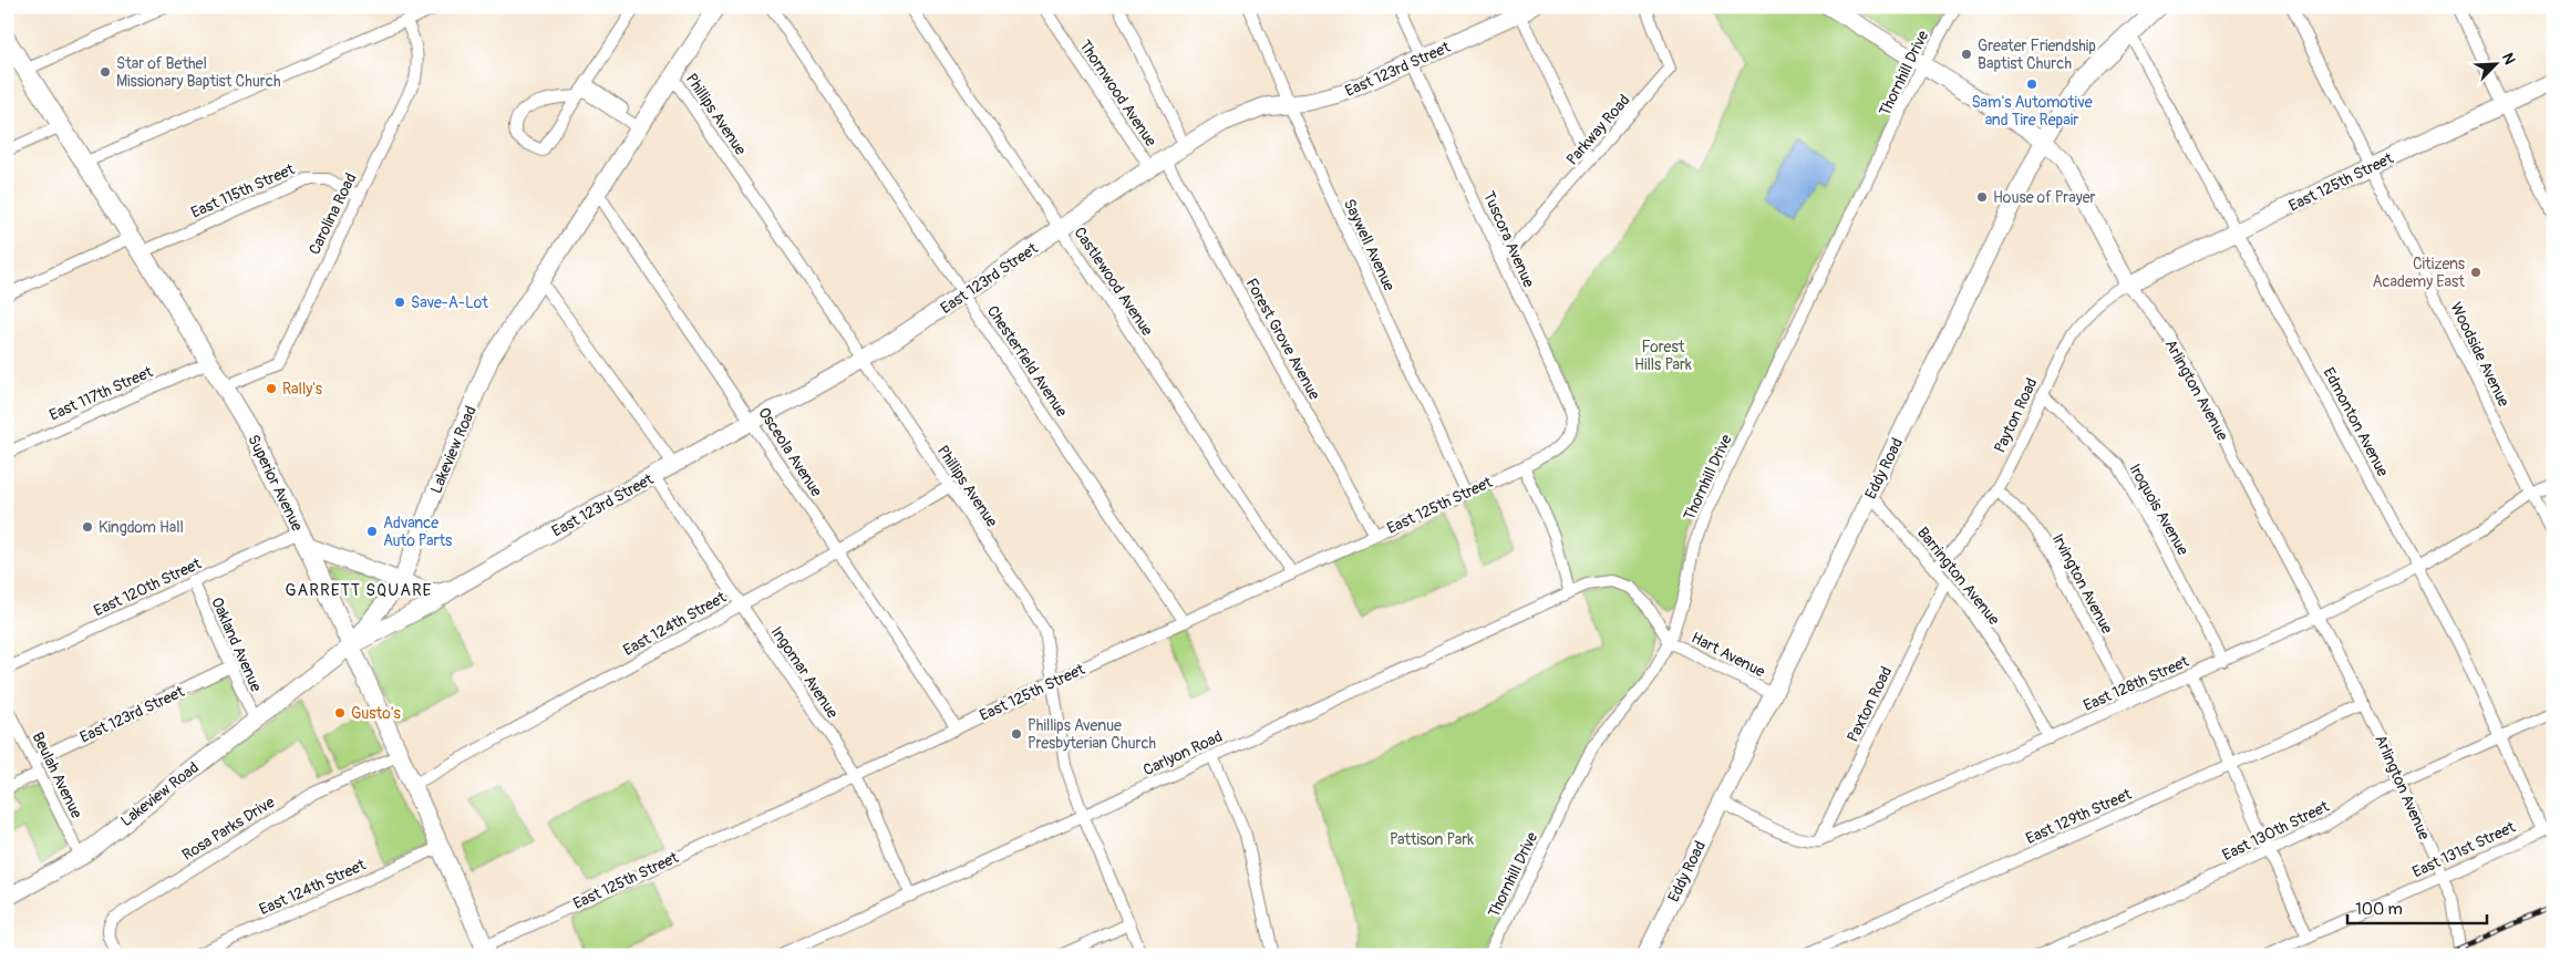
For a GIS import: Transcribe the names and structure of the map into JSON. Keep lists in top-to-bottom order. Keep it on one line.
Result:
{"streets":{"main road":["Superior Avenue"],"street":["East 123rd Street","Thornhill Drive","Thornwood Avenue","Phillips Avenue","Parkway Road","East 125th Street","East 115th Street","Carolina Road","Tuscora Avenue","Saywell Avenue","Castlewood Avenue","Forest Grove Avenue","Woodside Avenue","Chesterfield Avenue","Arlington Avenue","East 117th Street","Payton Road","Edmonton Avenue","Lakeview Road","Osceola Avenue","Eddy Road","Iroquois Avenue","Barrington Avenue","Irvington Avenue","East 120th Street","East 124th Street","Oakland Avenue","Hart Avenue","Ingomar Avenue","East 128th Street","Paxton Road","Carlyon Road","Beulah Avenue","East 129th Street","Rosa Parks Drive","East 130th Street","East 131st Street"]},"crossings":[["East 123rd Street","Thornwood Avenue"],["East 123rd Street","Phillips Avenue"],["East 123rd Street","Tuscora Avenue"],["East 123rd Street","Saywell Avenue"],["East 123rd Street","Castlewood Avenue"],["East 123rd Street","Forest Grove Avenue"],["East 123rd Street","Chesterfield Avenue"],["East 123rd Street","Lakeview Road"],["East 123rd Street","Osceola Avenue"],["East 123rd Street","Superior Avenue"],["East 123rd Street","Oakland Avenue"],["East 123rd Street","Ingomar Avenue"],["East 123rd Street","Beulah Avenue"],["Thornhill Drive","Arlington Avenue"],["Thornhill Drive","Hart Avenue"],["Thornhill Drive","Carlyon Road"],["Thornwood Avenue","Forest Grove Avenue"],["Phillips Avenue","East 125th Street"],["Phillips Avenue","Lakeview Road"],["Phillips Avenue","East 124th Street"],["Phillips Avenue","Carlyon Road"],["Parkway Road","Tuscora Avenue"],["East 125th Street","Tuscora Avenue"],["East 125th Street","Saywell Avenue"],["East 125th Street","Castlewood Avenue"],["East 125th Street","Forest Grove Avenue"],["East 125th Street","Woodside Avenue"],["East 125th Street","Chesterfield Avenue"],["East 125th Street","Arlington Avenue"],["East 125th Street","Payton Road"],["East 125th Street","Edmonton Avenue"],["East 125th Street","Osceola Avenue"],["East 125th Street","Superior Avenue"],["East 125th Street","Ingomar Avenue"],["East 115th Street","Carolina Road"],["East 115th Street","Superior Avenue"],["Carolina Road","Superior Avenue"],["Woodside Avenue","East 128th Street"],["Arlington Avenue","Payton Road"],["Arlington Avenue","Eddy Road"],["Arlington Avenue","East 128th Street"],["Arlington Avenue","East 129th Street"],["Arlington Avenue","East 130th Street"],["Arlington Avenue","East 131st Street"],["East 117th Street","Superior Avenue"],["Payton Road","Iroquois Avenue"],["Payton Road","Barrington Avenue"],["Payton Road","Irvington Avenue"],["Edmonton Avenue","Eddy Road"],["Edmonton Avenue","East 128th Street"],["Edmonton Avenue","East 130th Street"],["Edmonton Avenue","East 131st Street"],["Lakeview Road","Osceola Avenue"],["Lakeview Road","Superior Avenue"],["Lakeview Road","Oakland Avenue"],["Lakeview Road","Beulah Avenue"],["Osceola Avenue","East 124th Street"],["Eddy Road","Barrington Avenue"],["Eddy Road","Hart Avenue"],["Superior Avenue","East 120th Street"],["Superior Avenue","East 124th Street"],["Superior Avenue","Rosa Parks Drive"],["Iroquois Avenue","East 128th Street"],["Barrington Avenue","East 128th Street"],["Barrington Avenue","Paxton Road"],["Irvington Avenue","East 128th Street"],["East 120th Street","Oakland Avenue"],["East 124th Street","Ingomar Avenue"],["Hart Avenue","Carlyon Road"],["Ingomar Avenue","Carlyon Road"],["East 128th Street","Paxton Road"]],"districts":["GARRETT SQUARE"],"parks":["Forest Hills Park","Pattison Park"],"places":["Greater Friendship Baptist Church","Star of Bethel Missionary Baptist Church","Sam's Automotive and Tire Repair","House of Prayer","Citizens Academy East","Save-A-Lot","Rally's","Kingdom Hall","Advance Auto Parts","Gusto's","Phillips Avenue Presbyterian Church"],"scale_bar":"100 m","north":"top right"}
